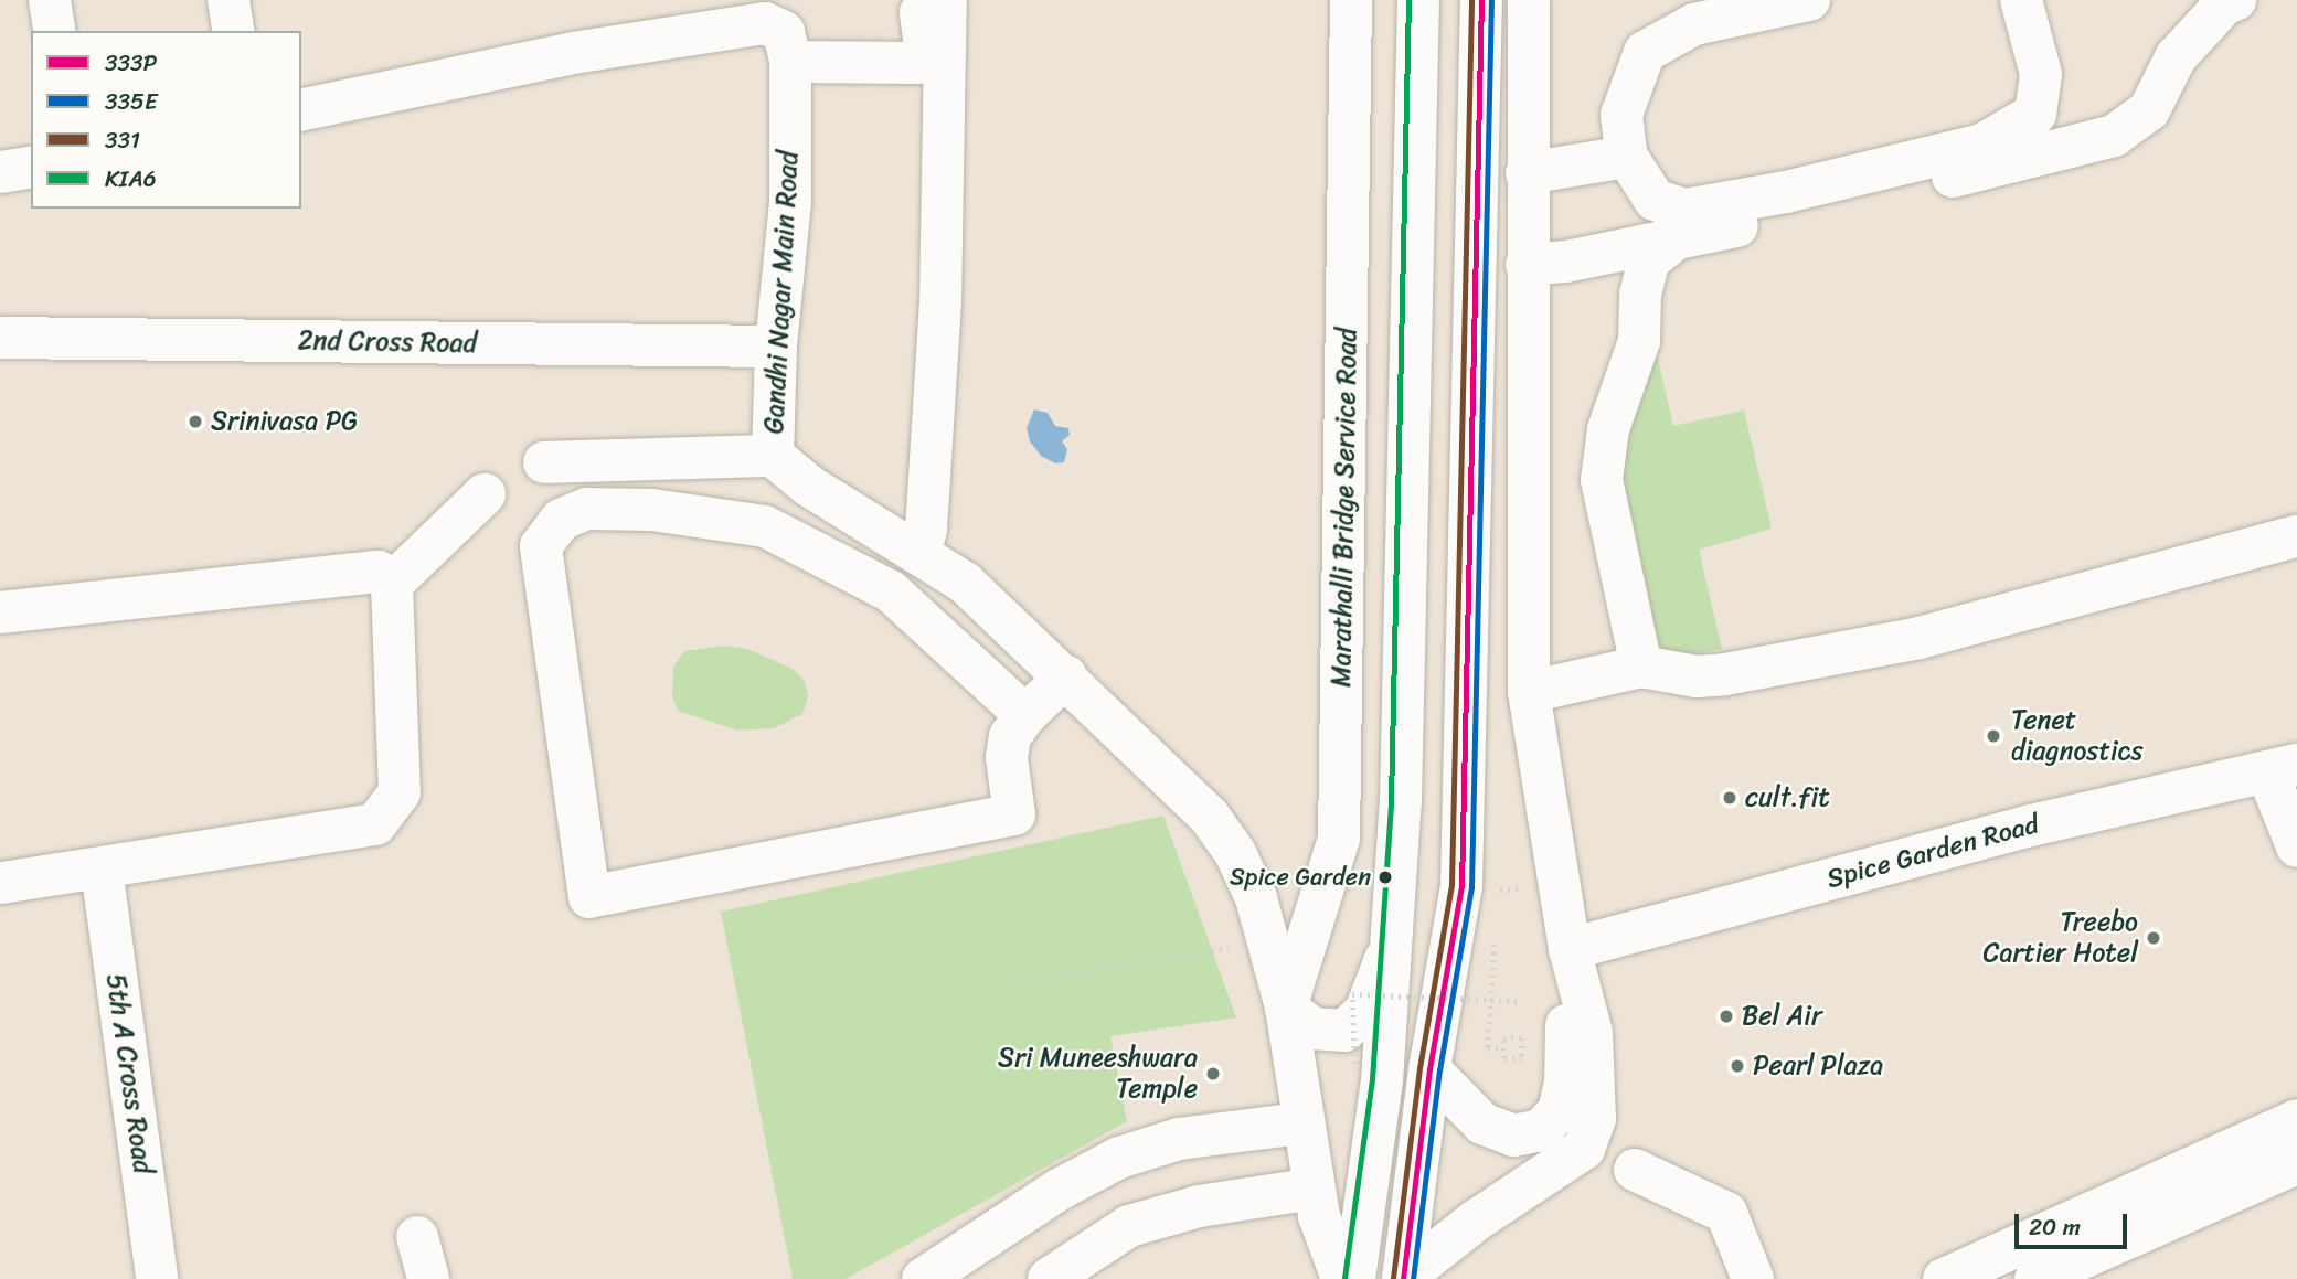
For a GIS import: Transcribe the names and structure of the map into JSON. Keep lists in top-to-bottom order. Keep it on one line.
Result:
{"streets":{"street":["Gandhi Nagar Main Road","2nd Cross Road","Marathalli Bridge Service Road","Spice Garden Road","5th A Cross Road"]},"crossings":[["Gandhi Nagar Main Road","2nd Cross Road"],["Gandhi Nagar Main Road","Marathalli Bridge Service Road"]],"places":["Srinivasa PG","Tenet diagnostics","cult.fit","Spice Garden","Treebo Cartier Hotel","Bel Air","Pearl Plaza","Sri Muneeshwara Temple"],"lines":["transit line 333P","transit line 335E","transit line 331","transit line KIA6"],"legend":["333P","335E","331","KIA6"],"scale_bar":"20 m"}
